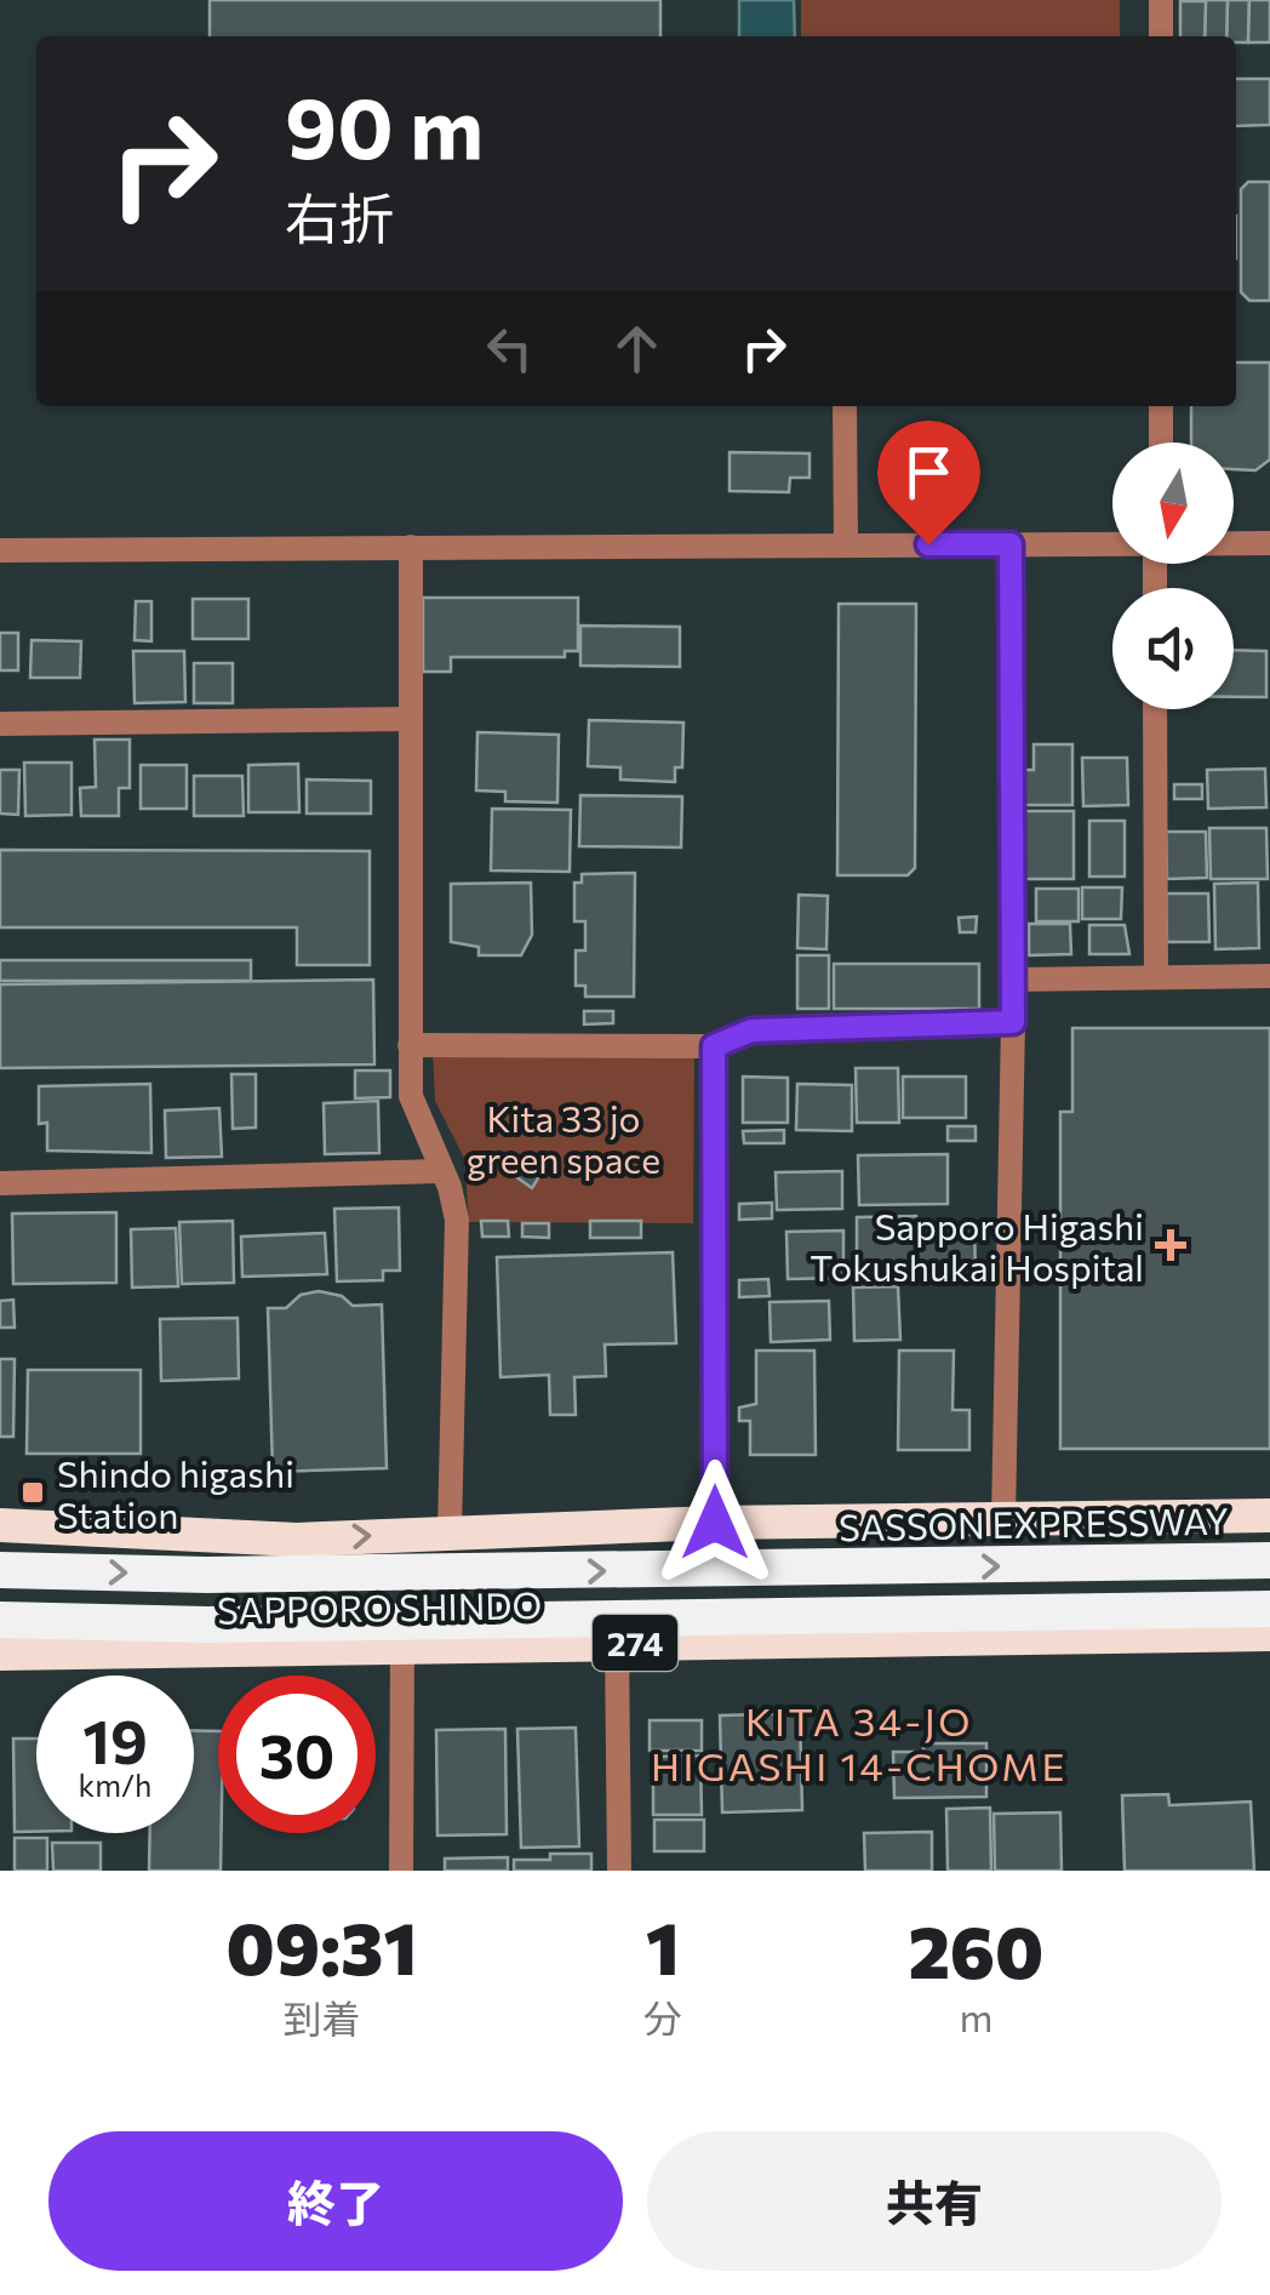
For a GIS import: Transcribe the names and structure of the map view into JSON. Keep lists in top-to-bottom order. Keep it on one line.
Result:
{"streets":{"highway":["SASSON EXPRESSWAY","SAPPORO SHINDO","274"]},"districts":["KITA 34-JO HIGASHI 14-CHOME"],"parks":["Kita 33 jo green space"],"places":{"health":["Sapporo Higashi Tokushukai Hospital"],"transit":["Shindo higashi Station"]},"north":"bottom","page":{"turn":["90 m","右折"],"speed":"19 km/h","limit":"30","eta":["09:31","到着","1","分","260","m"],"buttons":["終了","共有"]}}
